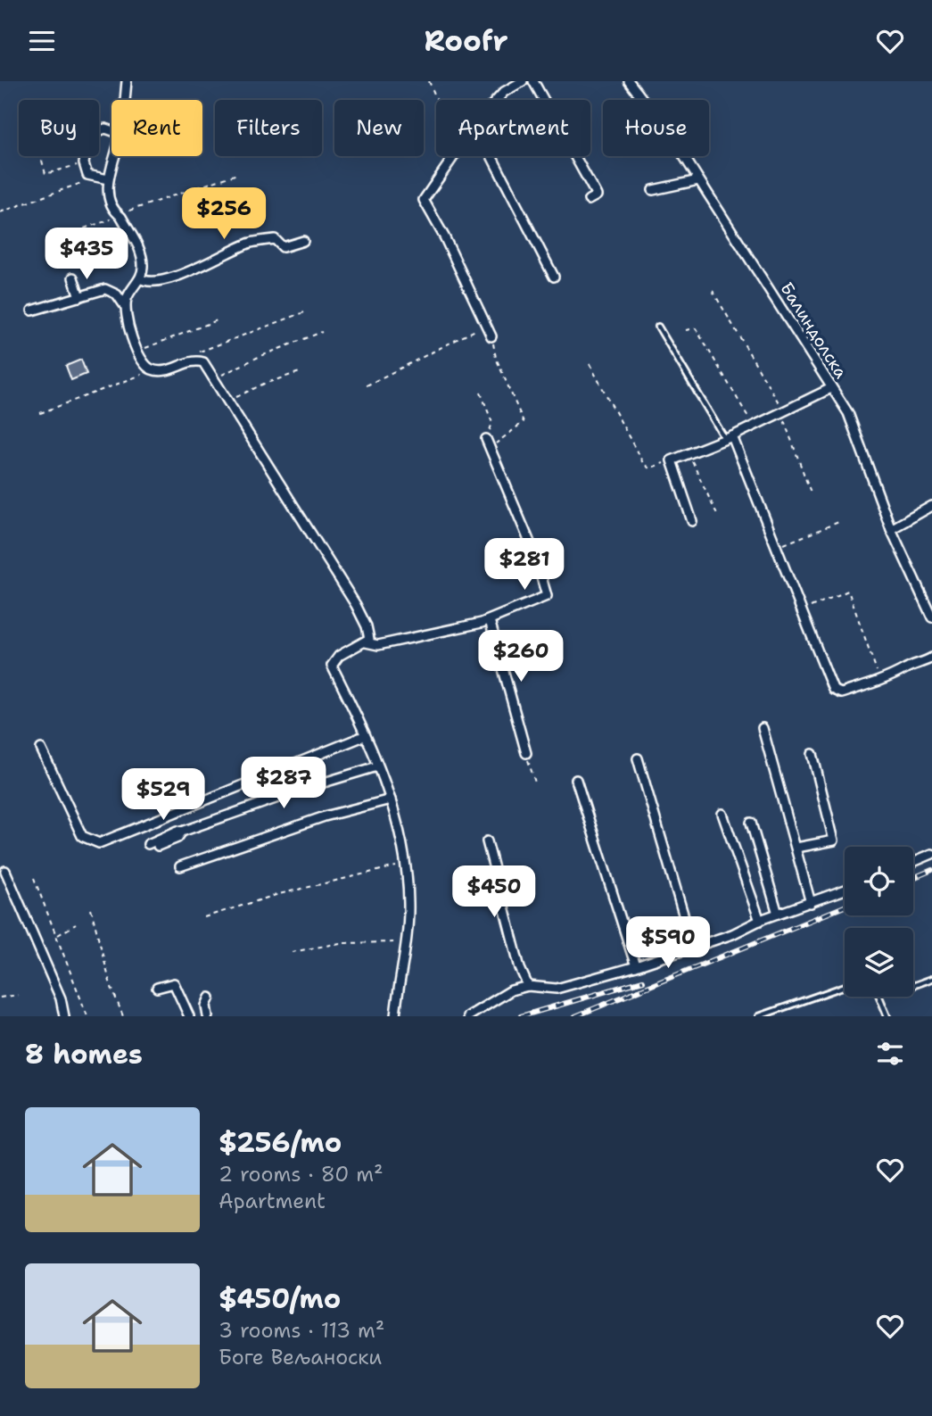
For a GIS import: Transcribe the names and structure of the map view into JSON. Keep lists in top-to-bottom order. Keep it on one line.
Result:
{"streets":{"street":["Балиндолска"]},"page":{"header":"Roofr","chip":["Buy","Rent","Filters","New","Apartment","House"],"price":["$256","$435","$281","$260","$287","$529","$450","$590"],"heading":"8 homes","list":[{"name":"$256/mo","note":"2 rooms · 80 m² · Apartment"},{"name":"$450/mo","note":"3 rooms · 113 m² · Боге Вељаноски"}]}}
